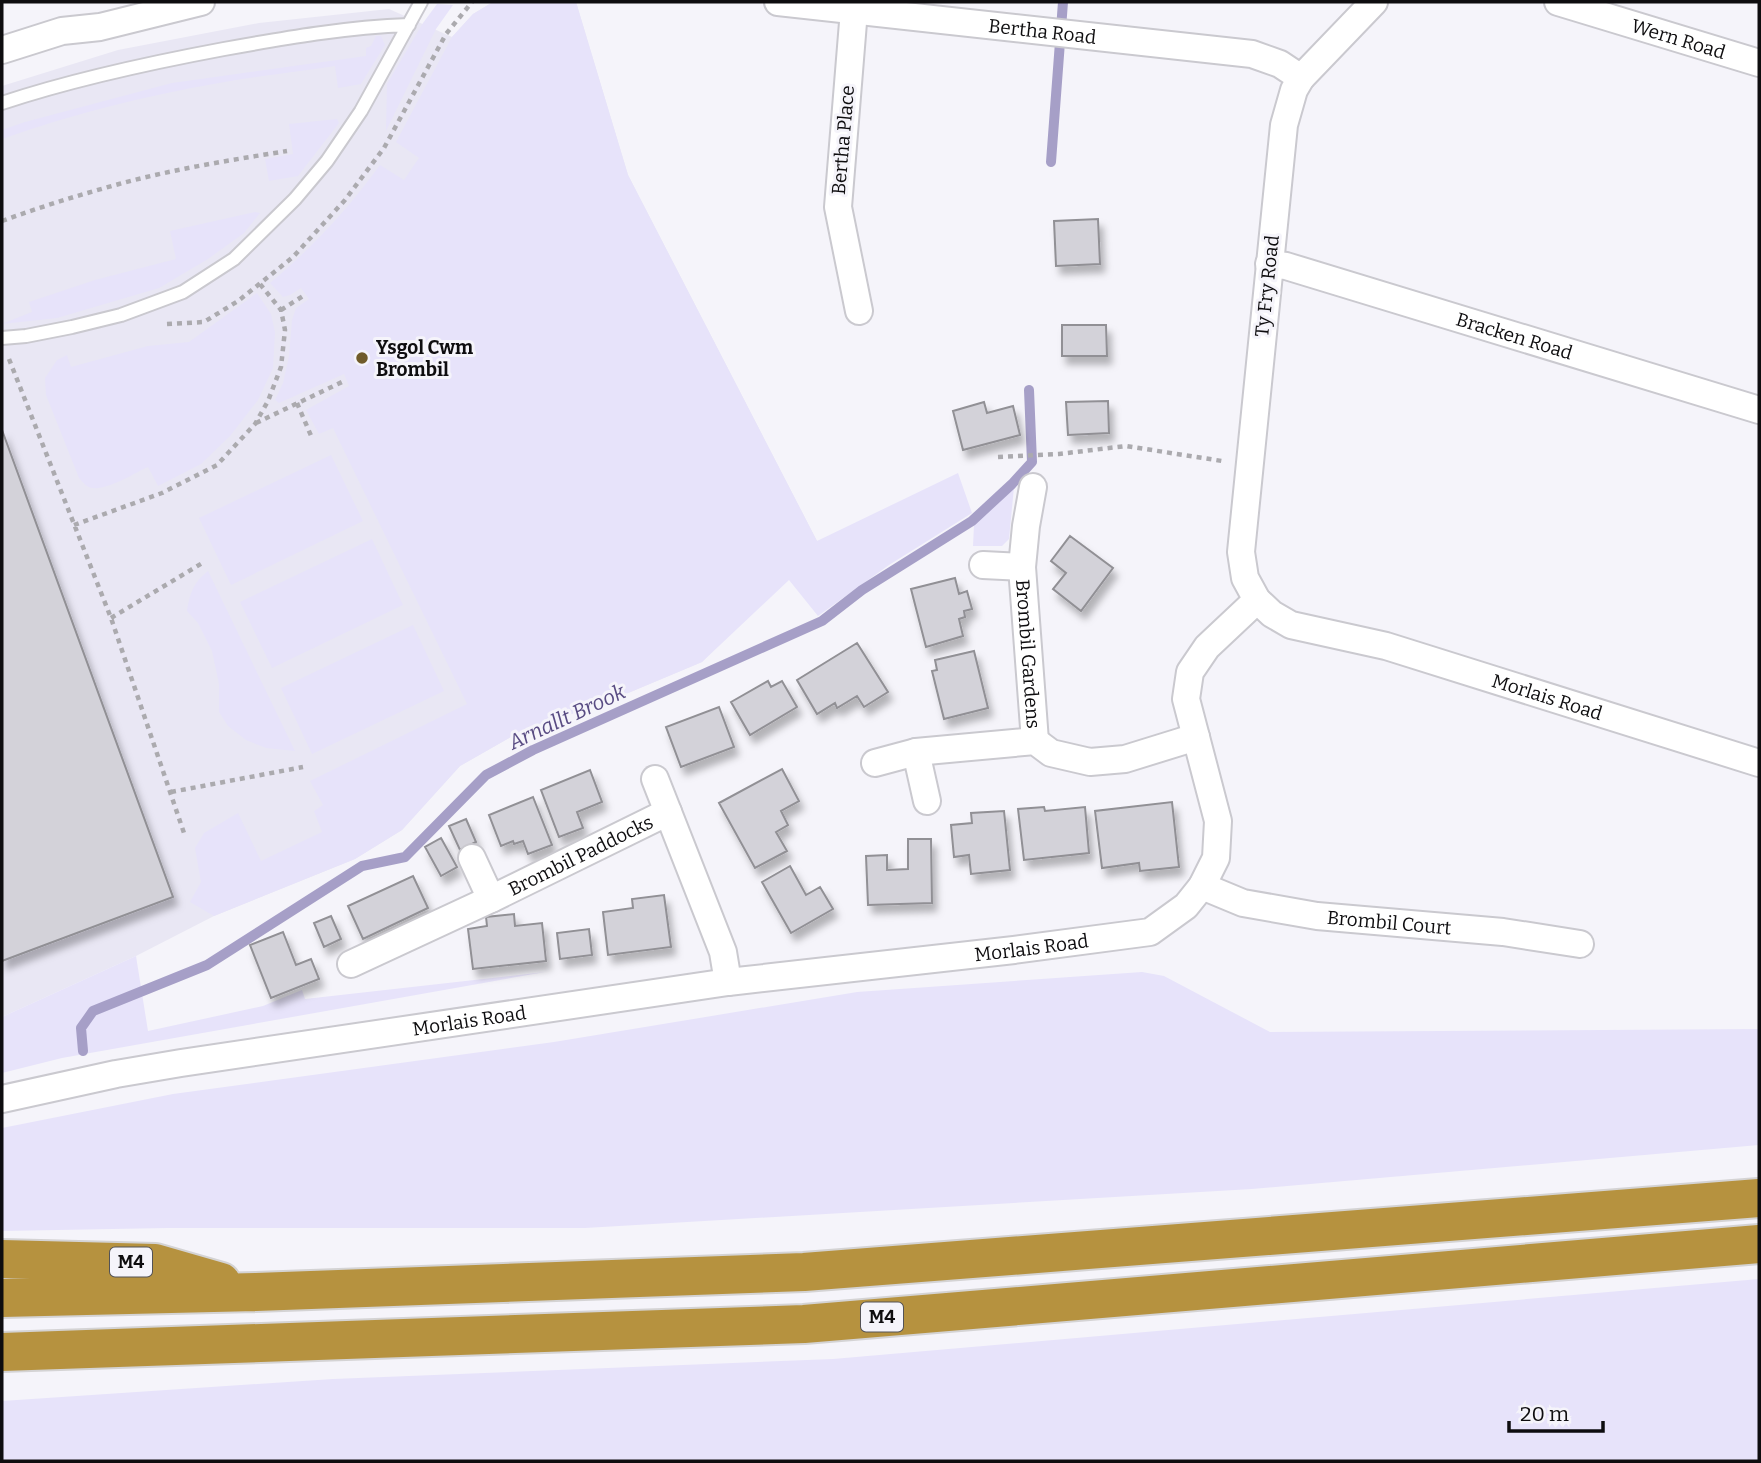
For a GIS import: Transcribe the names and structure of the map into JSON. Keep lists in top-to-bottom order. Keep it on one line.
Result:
{"streets":{"highway":["M4"],"street":["Bertha Road","Wern Road","Bertha Place","Ty Fry Road","Bracken Road","Brombil Gardens","Morlais Road","Brombil Paddocks","Brombil Court"]},"crossings":[["Bertha Road","Bertha Place"],["Bertha Road","Ty Fry Road"],["Ty Fry Road","Bracken Road"],["Ty Fry Road","Morlais Road"],["Brombil Gardens","Morlais Road"],["Morlais Road","Brombil Paddocks"],["Morlais Road","Brombil Court"]],"water":["Arnallt Brook"],"places":["Ysgol Cwm Brombil"],"scale_bar":"20 m"}
